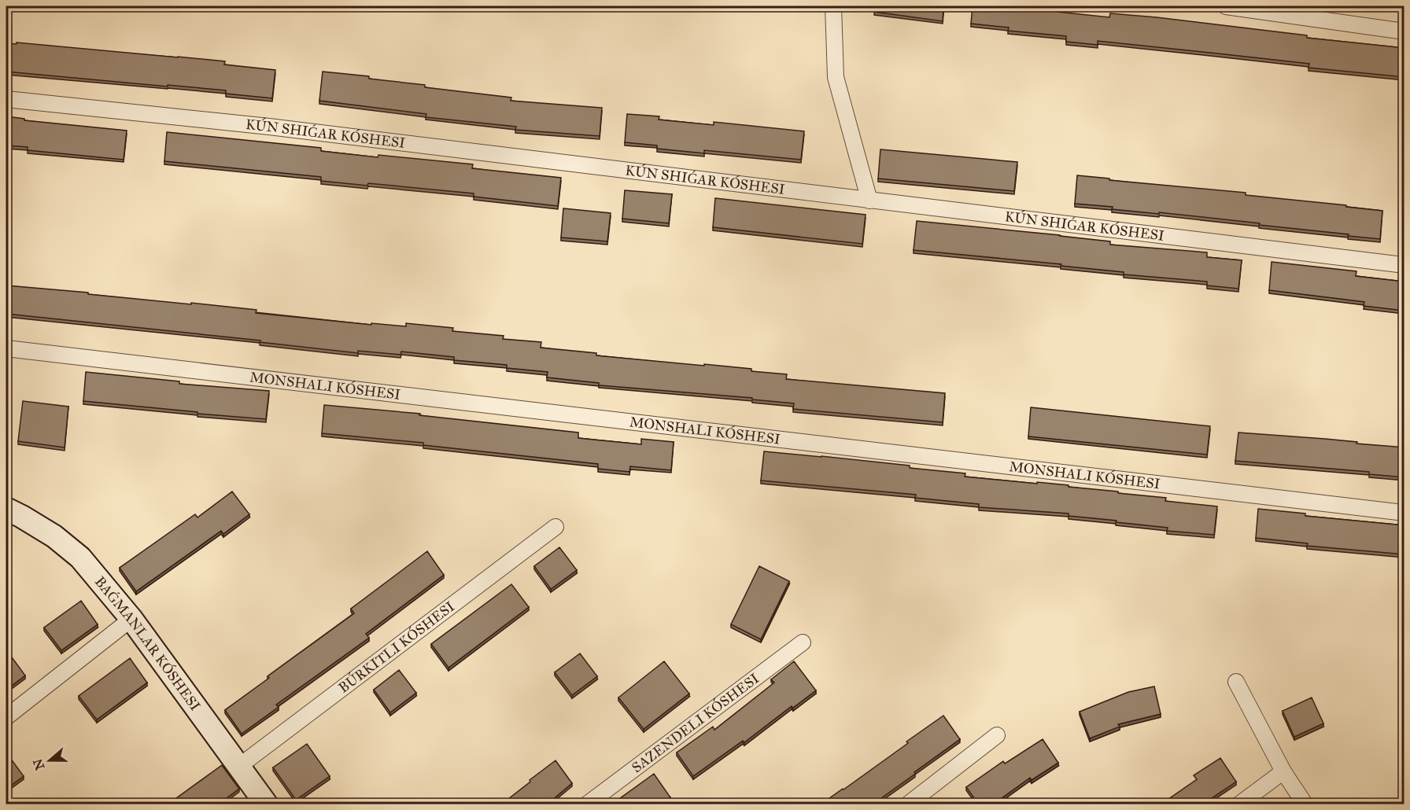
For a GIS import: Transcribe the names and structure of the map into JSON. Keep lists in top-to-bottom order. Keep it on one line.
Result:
{"streets":{"street":["BAǴMANLAR KÓSHESI","BÚRKITLI KÓSHESI","SAZENDELI KÓSHESI"]},"crossings":[["BAǴMANLAR KÓSHESI","BÚRKITLI KÓSHESI"]],"north":"left"}
